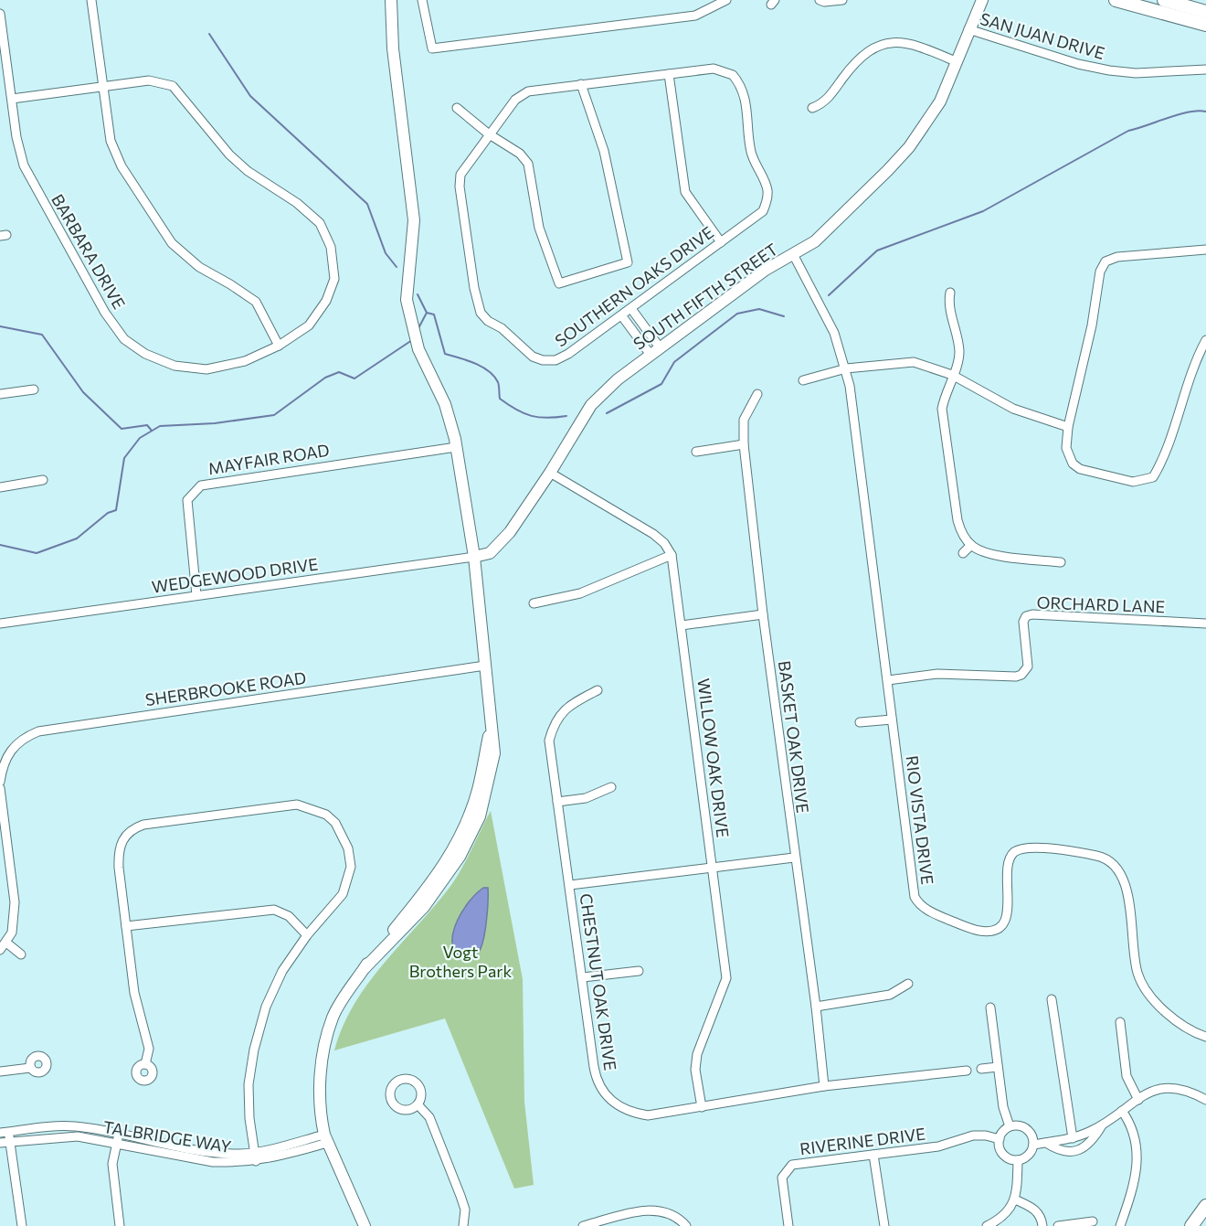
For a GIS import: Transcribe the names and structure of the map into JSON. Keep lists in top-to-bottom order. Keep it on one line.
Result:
{"streets":{"street":["SAN JUAN DRIVE","BARBARA DRIVE","SOUTHERN OAKS DRIVE","SOUTH FIFTH STREET","MAYFAIR ROAD","WEDGEWOOD DRIVE","ORCHARD LANE","SHERBROOKE ROAD","BASKET OAK DRIVE","WILLOW OAK DRIVE","RIO VISTA DRIVE","CHESTNUT OAK DRIVE","TALBRIDGE WAY","RIVERINE DRIVE"]},"crossings":[["SAN JUAN DRIVE","SOUTH FIFTH STREET"],["SOUTH FIFTH STREET","WEDGEWOOD DRIVE"],["SOUTH FIFTH STREET","RIO VISTA DRIVE"],["MAYFAIR ROAD","WEDGEWOOD DRIVE"],["ORCHARD LANE","RIO VISTA DRIVE"],["BASKET OAK DRIVE","CHESTNUT OAK DRIVE"],["WILLOW OAK DRIVE","CHESTNUT OAK DRIVE"]],"parks":["Vogt Brothers Park"]}
